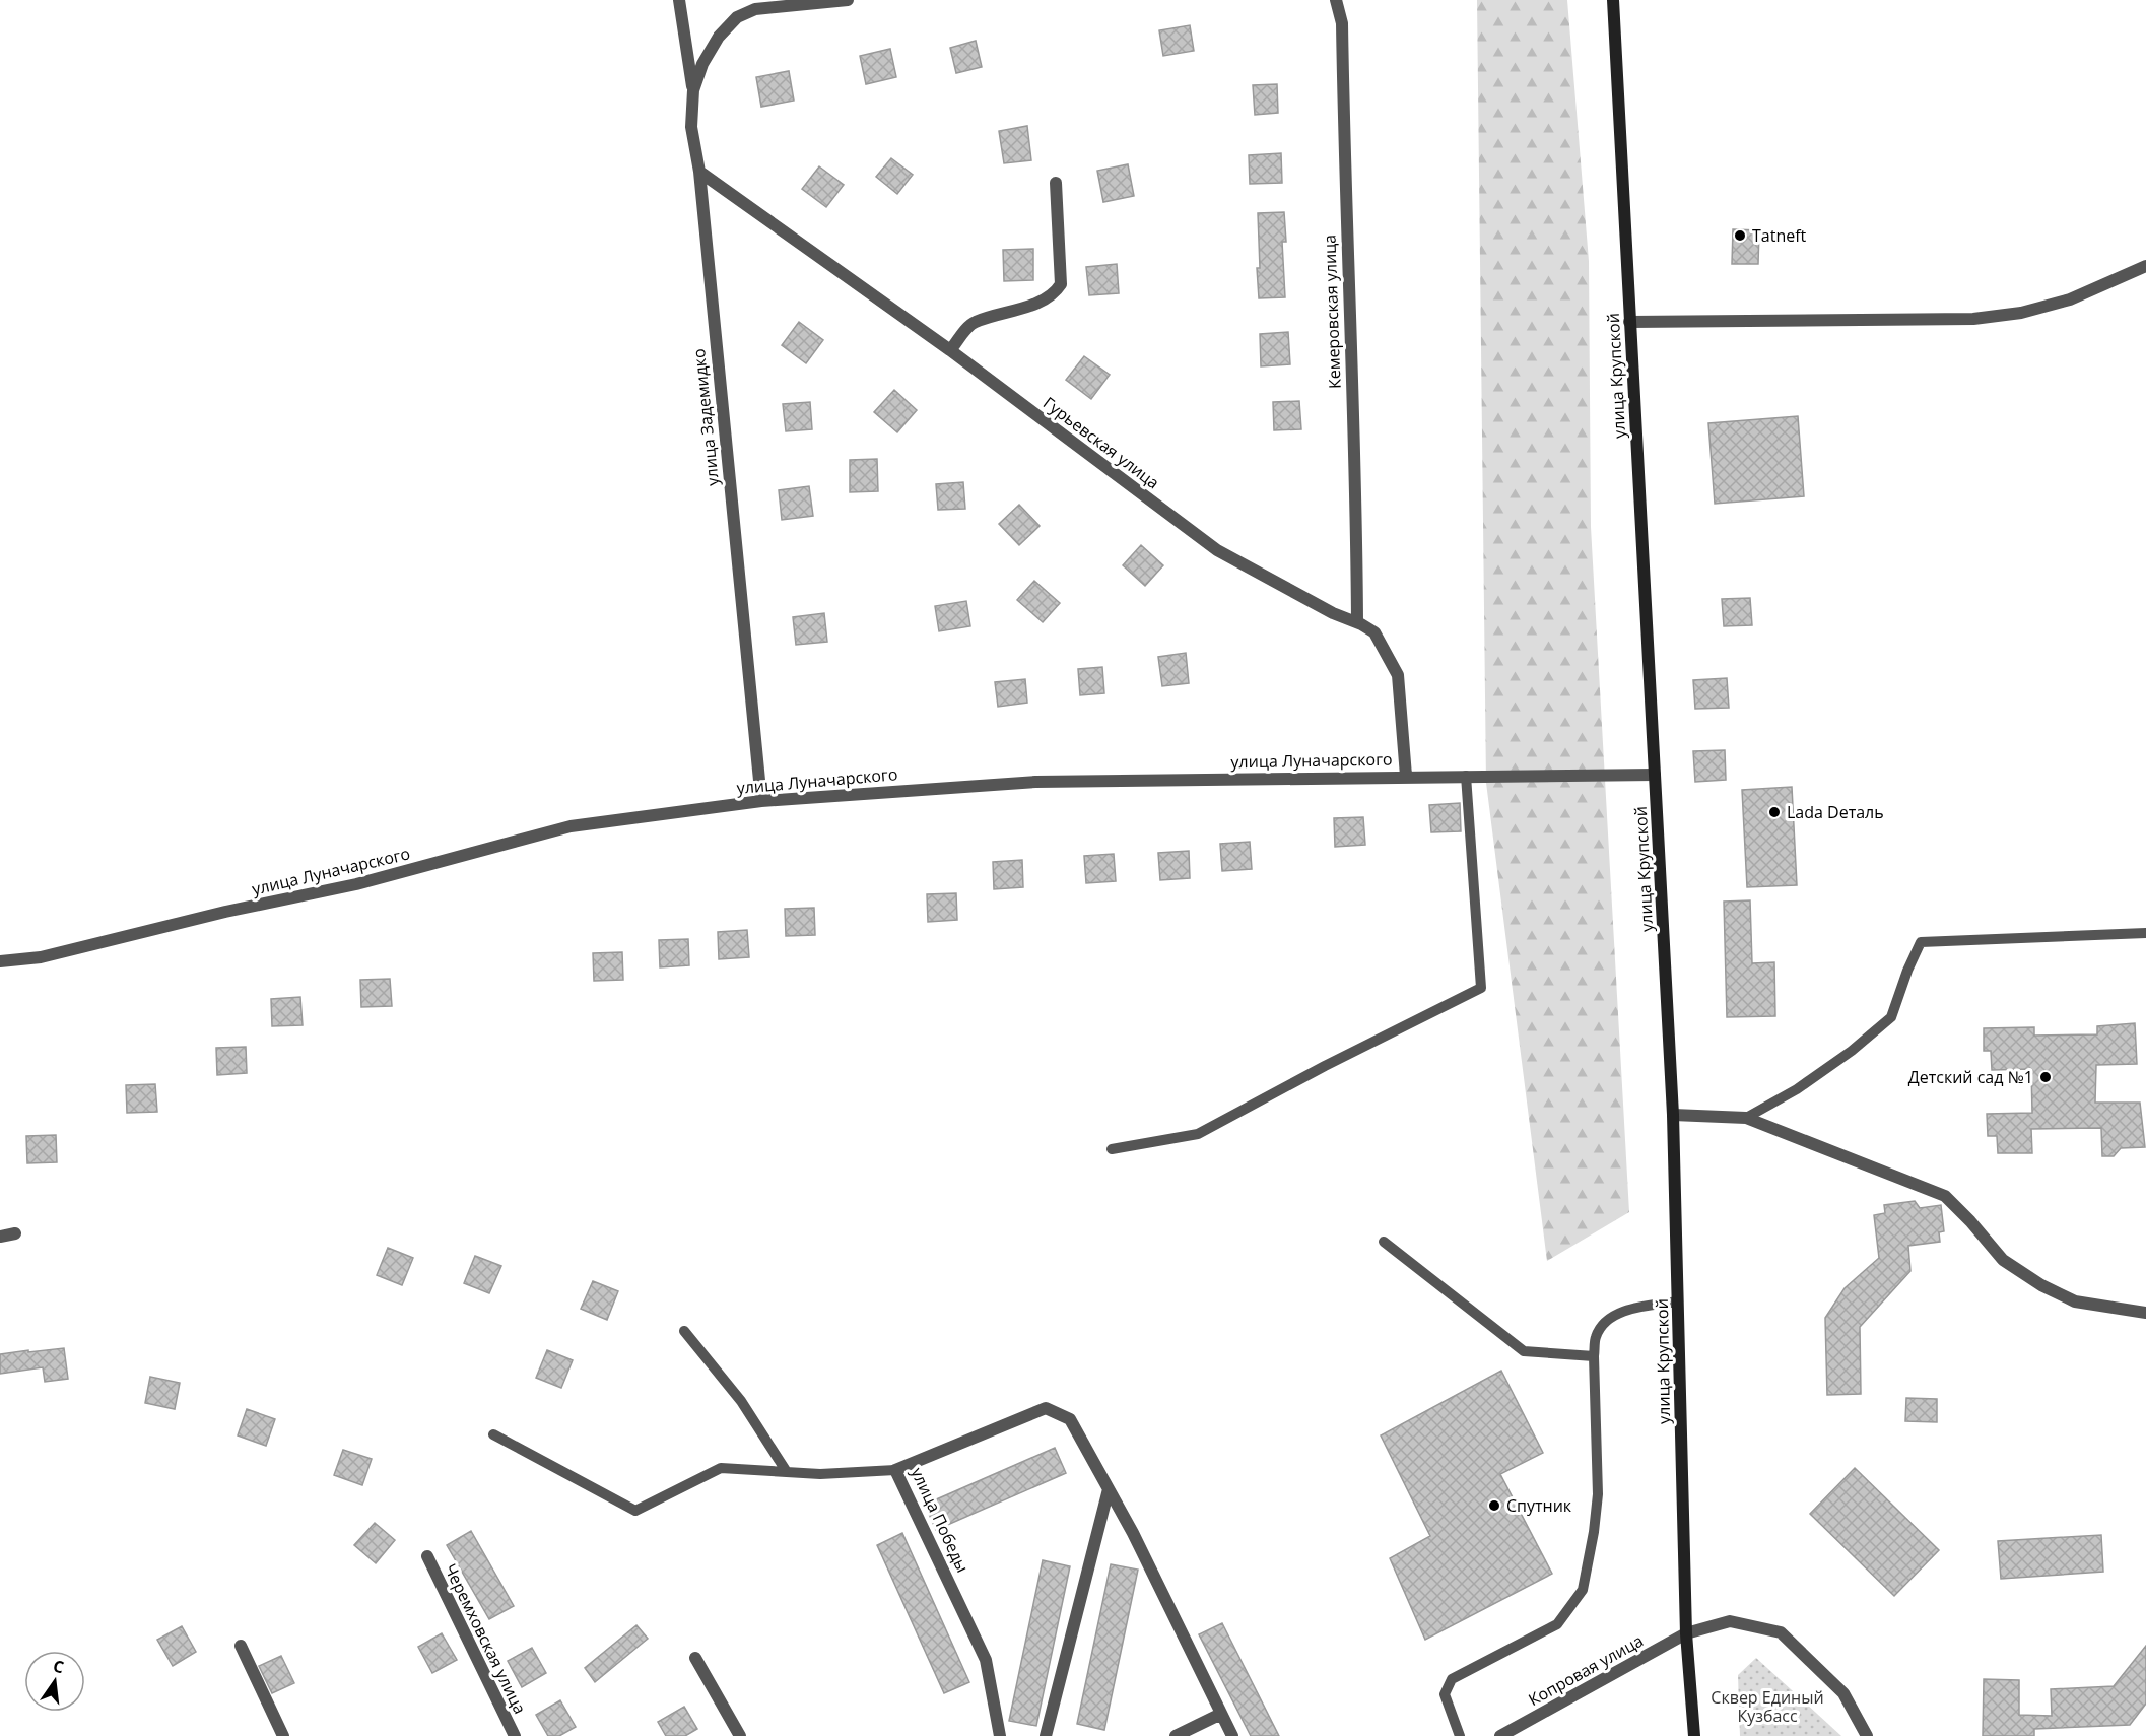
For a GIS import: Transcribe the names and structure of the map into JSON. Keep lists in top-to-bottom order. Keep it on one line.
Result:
{"streets":{"street":["Кемеровская улица","улица Крупской","улица Задемидко","Гурьевская улица","улица Луначарского","улица Победы","Черемховская улица","Копровая улица"]},"crossings":[["Кемеровская улица","Гурьевская улица"],["улица Крупской","улица Луначарского"],["улица Крупской","Копровая улица"],["улица Задемидко","Гурьевская улица"],["улица Задемидко","улица Луначарского"],["Гурьевская улица","улица Луначарского"]],"parks":["Сквер Единый Кузбасс"],"places":["Tatneft","Lada Dеталь","Детский сад №1","Спутник"],"north":"top"}
